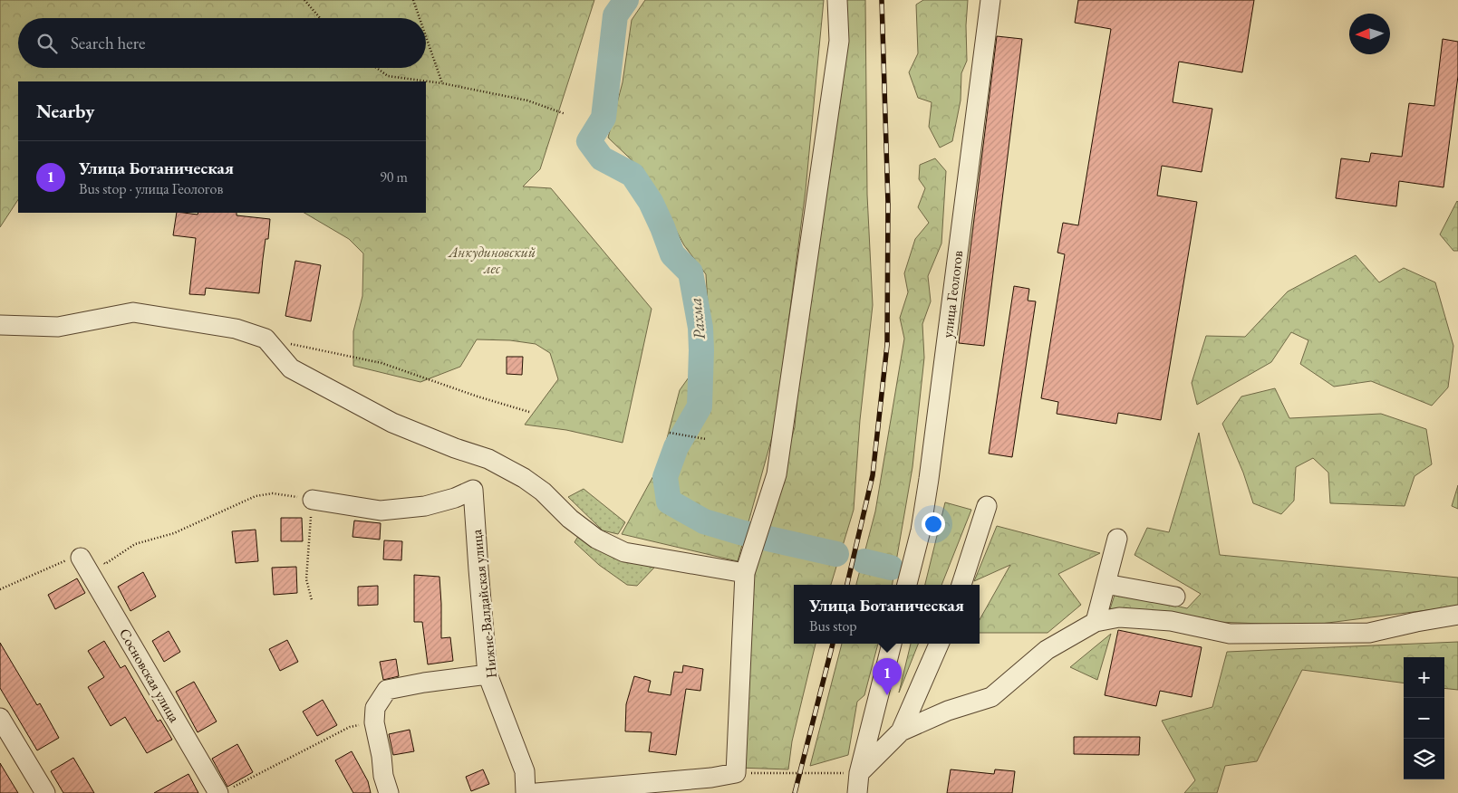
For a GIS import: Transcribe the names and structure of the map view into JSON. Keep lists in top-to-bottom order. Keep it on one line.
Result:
{"streets":{"street":["улица Геологов","Нижне-Валдайская улица","Сосновская улица"]},"water":["Рахма"],"parks":["Анкудиновский лес"],"north":"left","page":{"search":"Search here","heading":"Nearby","list":[{"mark":"1","name":"Улица Ботаническая","note":"Bus stop · улица Геологов","value":"90 m"}],"popup":["Улица Ботаническая","Bus stop"],"map_buttons":["+","−"],"pins":"1"}}
